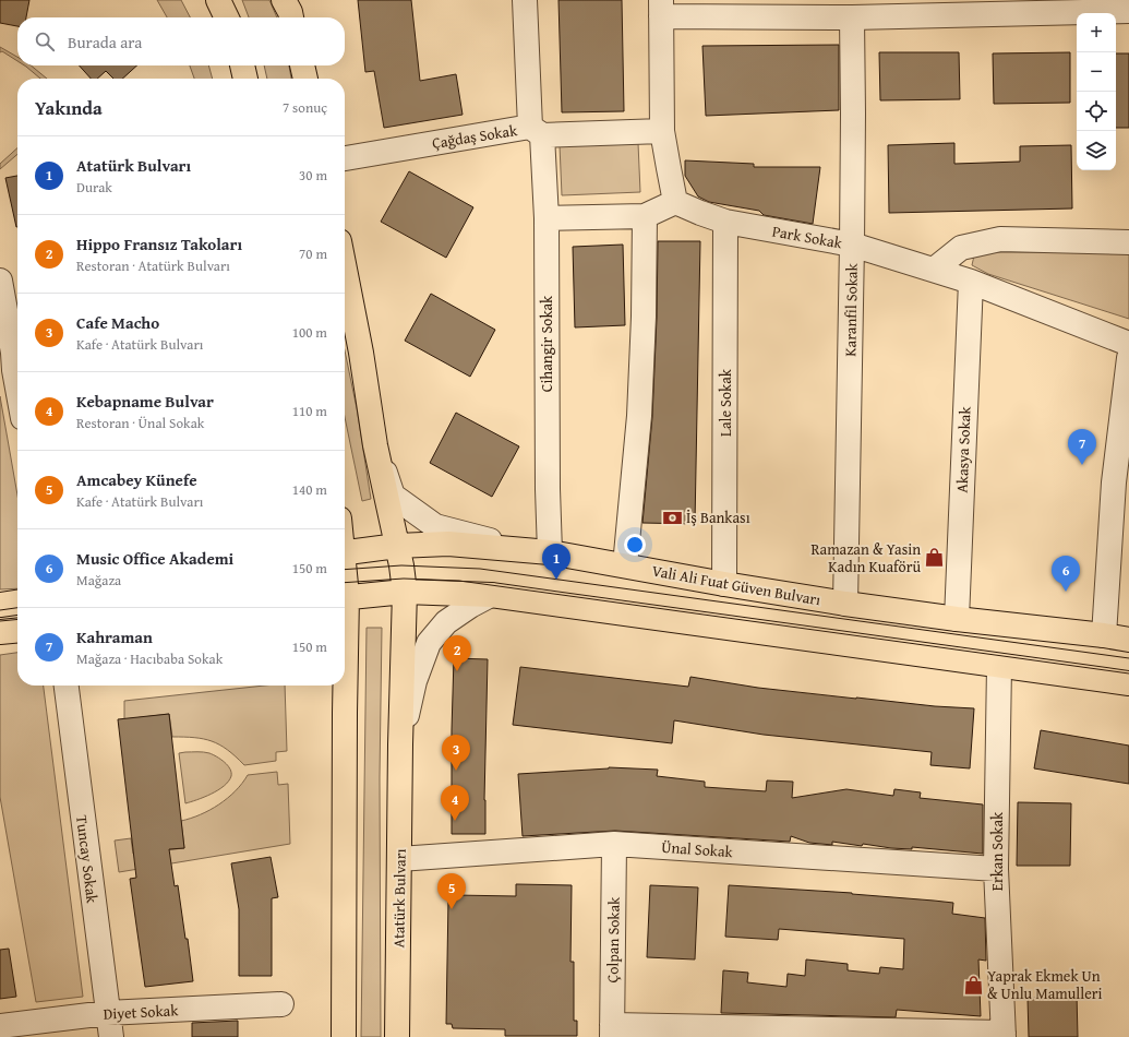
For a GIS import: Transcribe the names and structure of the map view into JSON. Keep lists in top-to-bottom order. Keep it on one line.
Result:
{"streets":{"main road":["Vali Ali Fuat Güven Bulvarı","Atatürk Bulvarı"],"street":["Çağdaş Sokak","Park Sokak","Karanfil Sokak","Cihangir Sokak","Lale Sokak","Akasya Sokak","Ünal Sokak","Erkan Sokak","Tuncay Sokak","Çolpan Sokak","Diyet Sokak"]},"crossings":[["Çağdaş Sokak","Cihangir Sokak"],["Park Sokak","Karanfil Sokak"],["Park Sokak","Lale Sokak"],["Park Sokak","Akasya Sokak"],["Karanfil Sokak","Vali Ali Fuat Güven Bulvarı"],["Cihangir Sokak","Vali Ali Fuat Güven Bulvarı"],["Lale Sokak","Vali Ali Fuat Güven Bulvarı"],["Akasya Sokak","Vali Ali Fuat Güven Bulvarı"],["Vali Ali Fuat Güven Bulvarı","Atatürk Bulvarı"],["Ünal Sokak","Erkan Sokak"],["Ünal Sokak","Atatürk Bulvarı"],["Ünal Sokak","Çolpan Sokak"],["Tuncay Sokak","Diyet Sokak"]],"places":{"bank":["İş Bankası"],"shop":["Ramazan & Yasin Kadın Kuaförü","Yaprak Ekmek Un & Unlu Mamulleri"]},"page":{"map_buttons":["+","−"],"search":"Burada ara","heading":["Yakında","7 sonuç"],"list":[{"mark":"1","name":"Atatürk Bulvarı","note":"Durak","value":"30 m"},{"mark":"2","name":"Hippo Fransız Takoları","note":"Restoran · Atatürk Bulvarı","value":"70 m"},{"mark":"3","name":"Cafe Macho","note":"Kafe · Atatürk Bulvarı","value":"100 m"},{"mark":"4","name":"Kebapname Bulvar","note":"Restoran · Ünal Sokak","value":"110 m"},{"mark":"5","name":"Amcabey Künefe","note":"Kafe · Atatürk Bulvarı","value":"140 m"},{"mark":"6","name":"Music Office Akademi","note":"Mağaza","value":"150 m"},{"mark":"7","name":"Kahraman","note":"Mağaza · Hacıbaba Sokak","value":"150 m"}],"pins":["7","1","6","2","3","4","5"]}}
